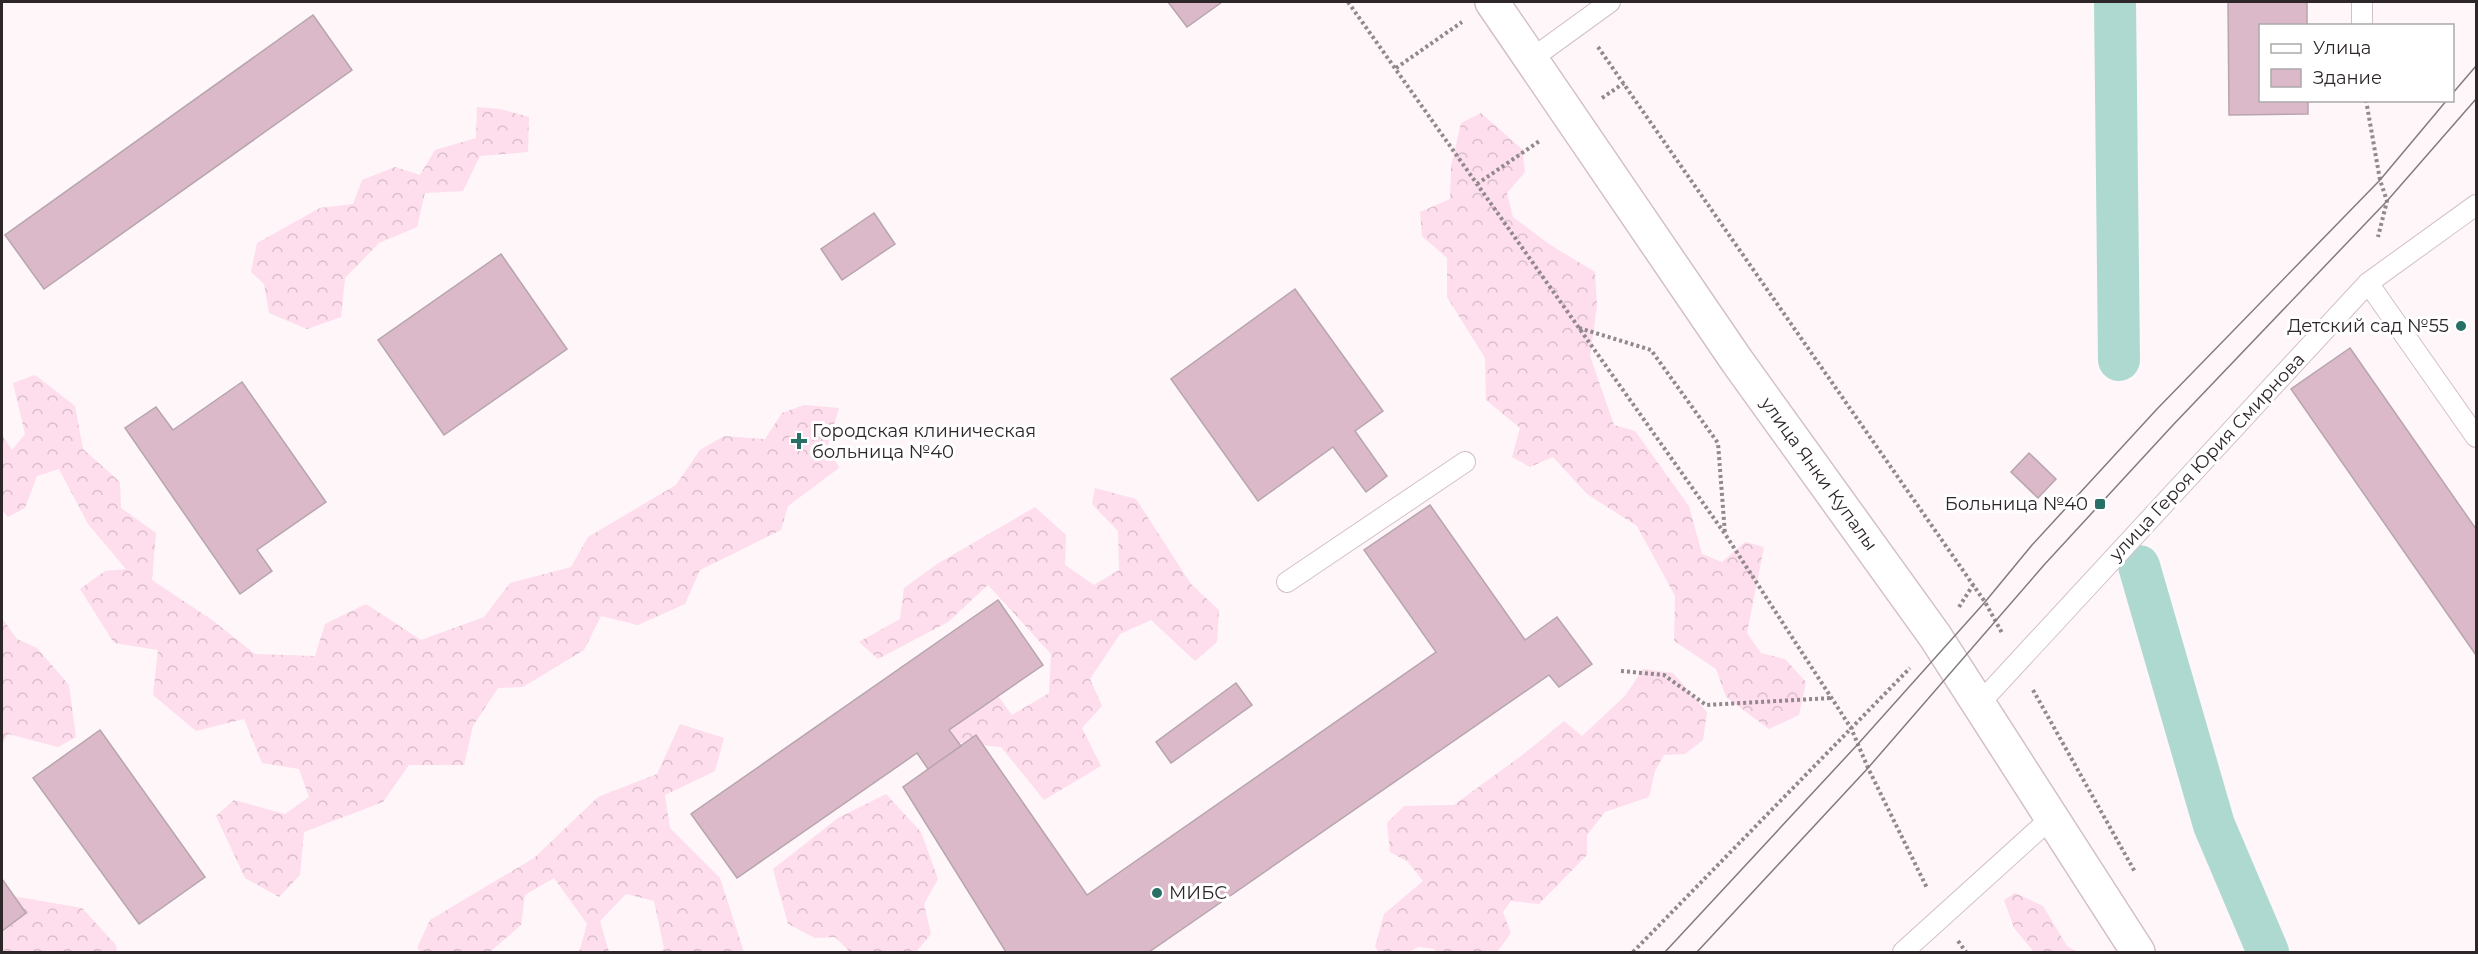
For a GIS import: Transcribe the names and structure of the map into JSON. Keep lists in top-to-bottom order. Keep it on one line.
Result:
{"streets":{"street":["улица Янки Купалы"],"lane":["улица Героя Юрия Смирнова"]},"crossings":[["улица Героя Юрия Смирнова","улица Янки Купалы"]],"places":{"other":["Детский сад №55","МИБС"],"health":["Городская клиническая больница №40"],"transit":["Больница №40"]},"legend":["Улица","Здание"]}
